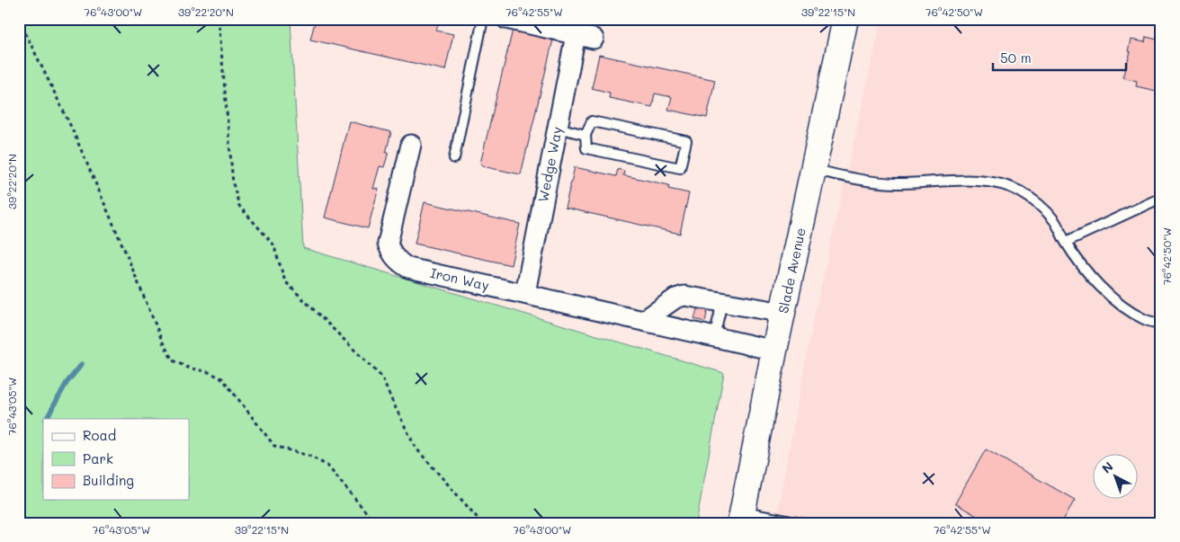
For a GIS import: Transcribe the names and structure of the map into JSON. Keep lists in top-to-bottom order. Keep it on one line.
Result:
{"streets":{"main road":["Slade Avenue"],"street":["Wedge Way","Iron Way"]},"crossings":[["Wedge Way","Iron Way"],["Slade Avenue","Iron Way"]],"legend":["Road","Park","Building"],"scale_bar":"50 m","north":"top left","coordinates":["76°43'00\"W","39°22'20\"N","76°42'55\"W","39°22'15\"N","76°42'50\"W","76°43'05\"W"]}
